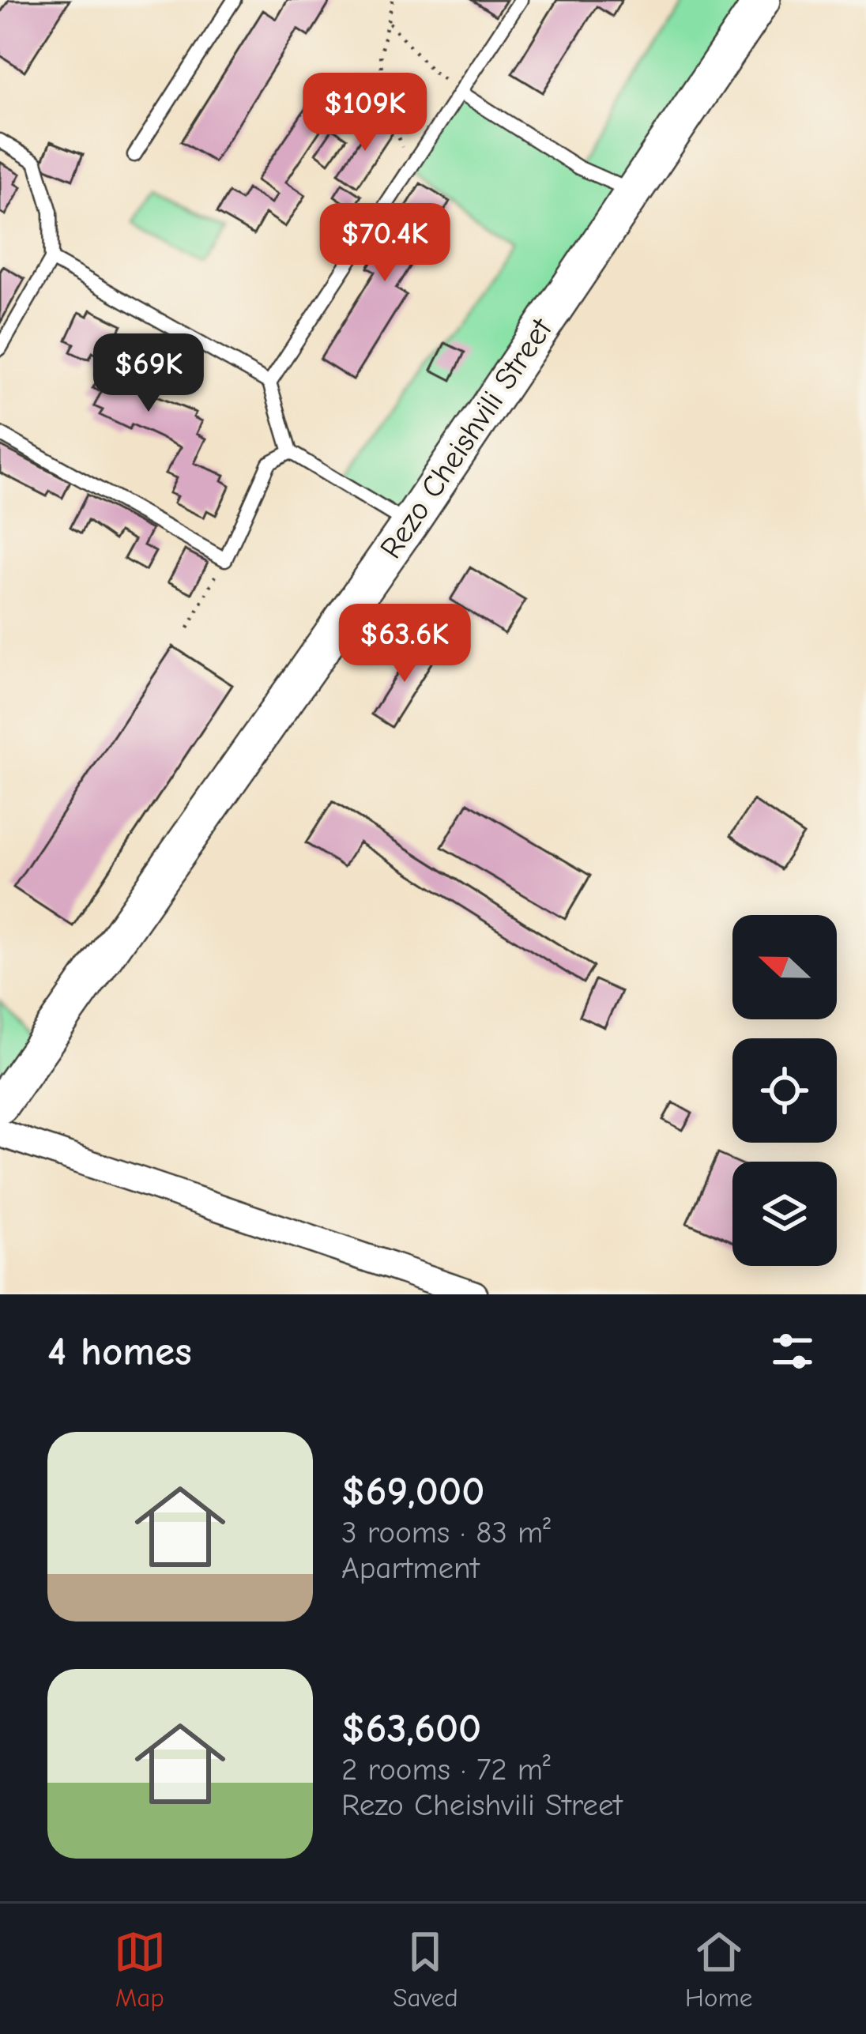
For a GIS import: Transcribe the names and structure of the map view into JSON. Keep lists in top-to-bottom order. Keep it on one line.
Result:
{"streets":{"main road":["Rezo Cheishvili Street"]},"north":"left","page":{"price":["$109K","$70.4K","$69K","$63.6K"],"heading":"4 homes","list":[{"name":"$69,000","note":"3 rooms · 83 m² · Apartment"},{"name":"$63,600","note":"2 rooms · 72 m² · Rezo Cheishvili Street"}],"tabs":["Map","Saved","Home"]}}
